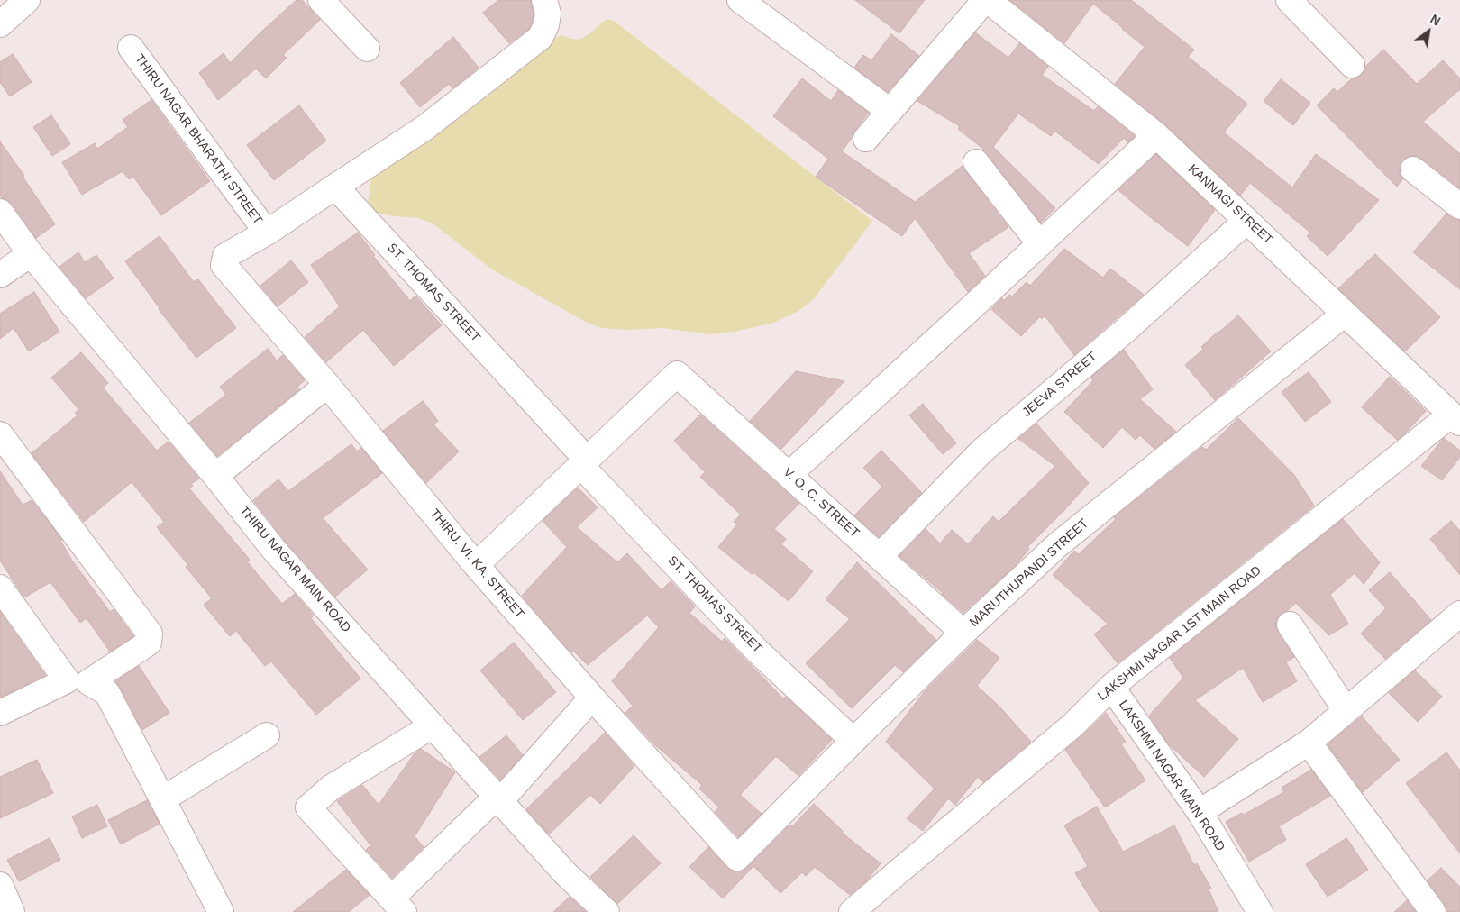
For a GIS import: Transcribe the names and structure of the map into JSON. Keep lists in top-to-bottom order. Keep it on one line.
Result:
{"streets":{"street":["THIRU NAGAR BHARATHI STREET","KANNAGI STREET","ST. THOMAS STREET","JEEVA STREET","V. O. C. STREET","THIRU. VI. KA. STREET","THIRU NAGAR MAIN ROAD","MARUTHUPANDI STREET","LAKSHMI NAGAR 1ST MAIN ROAD","LAKSHMI NAGAR MAIN ROAD"]},"crossings":[["THIRU NAGAR BHARATHI STREET","THIRU. VI. KA. STREET"],["KANNAGI STREET","JEEVA STREET"],["KANNAGI STREET","MARUTHUPANDI STREET"],["KANNAGI STREET","LAKSHMI NAGAR 1ST MAIN ROAD"],["ST. THOMAS STREET","V. O. C. STREET"],["ST. THOMAS STREET","MARUTHUPANDI STREET"],["JEEVA STREET","V. O. C. STREET"],["V. O. C. STREET","MARUTHUPANDI STREET"],["THIRU. VI. KA. STREET","MARUTHUPANDI STREET"],["LAKSHMI NAGAR 1ST MAIN ROAD","LAKSHMI NAGAR MAIN ROAD"]],"north":"top right"}
